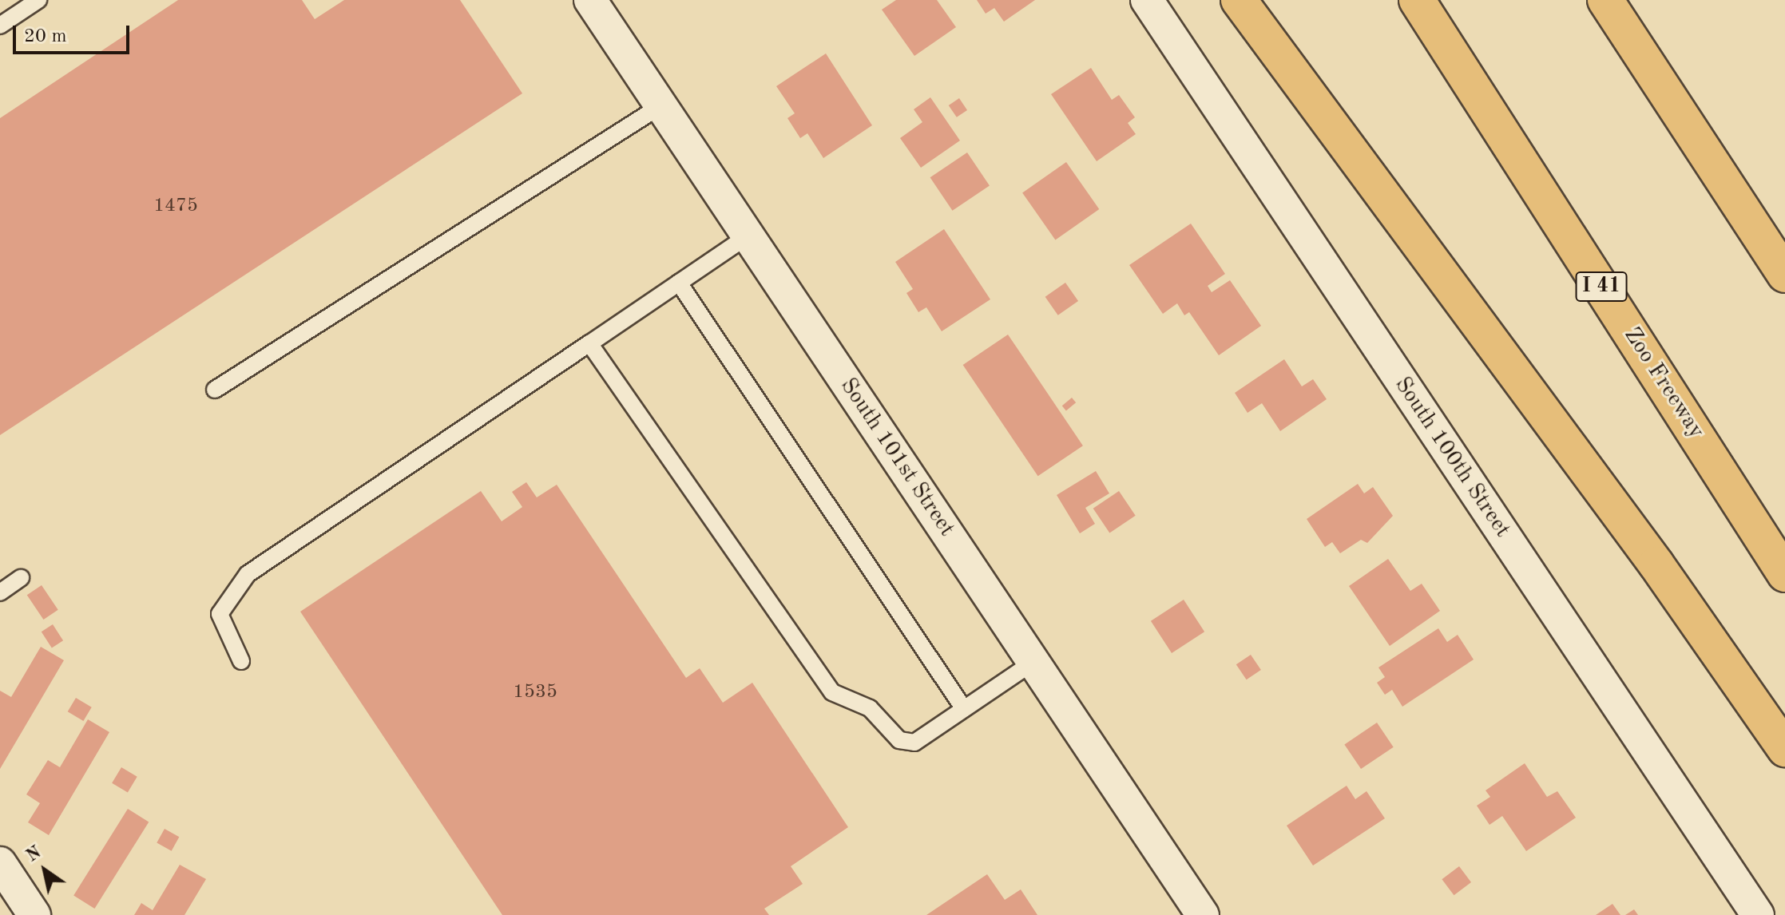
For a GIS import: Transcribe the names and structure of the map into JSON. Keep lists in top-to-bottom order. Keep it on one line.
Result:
{"streets":{"highway":["I 41","Zoo Freeway"],"street":["South 101st Street","South 100th Street"]},"house_numbers":["1475","1535"],"scale_bar":"20 m","north":"top left"}
